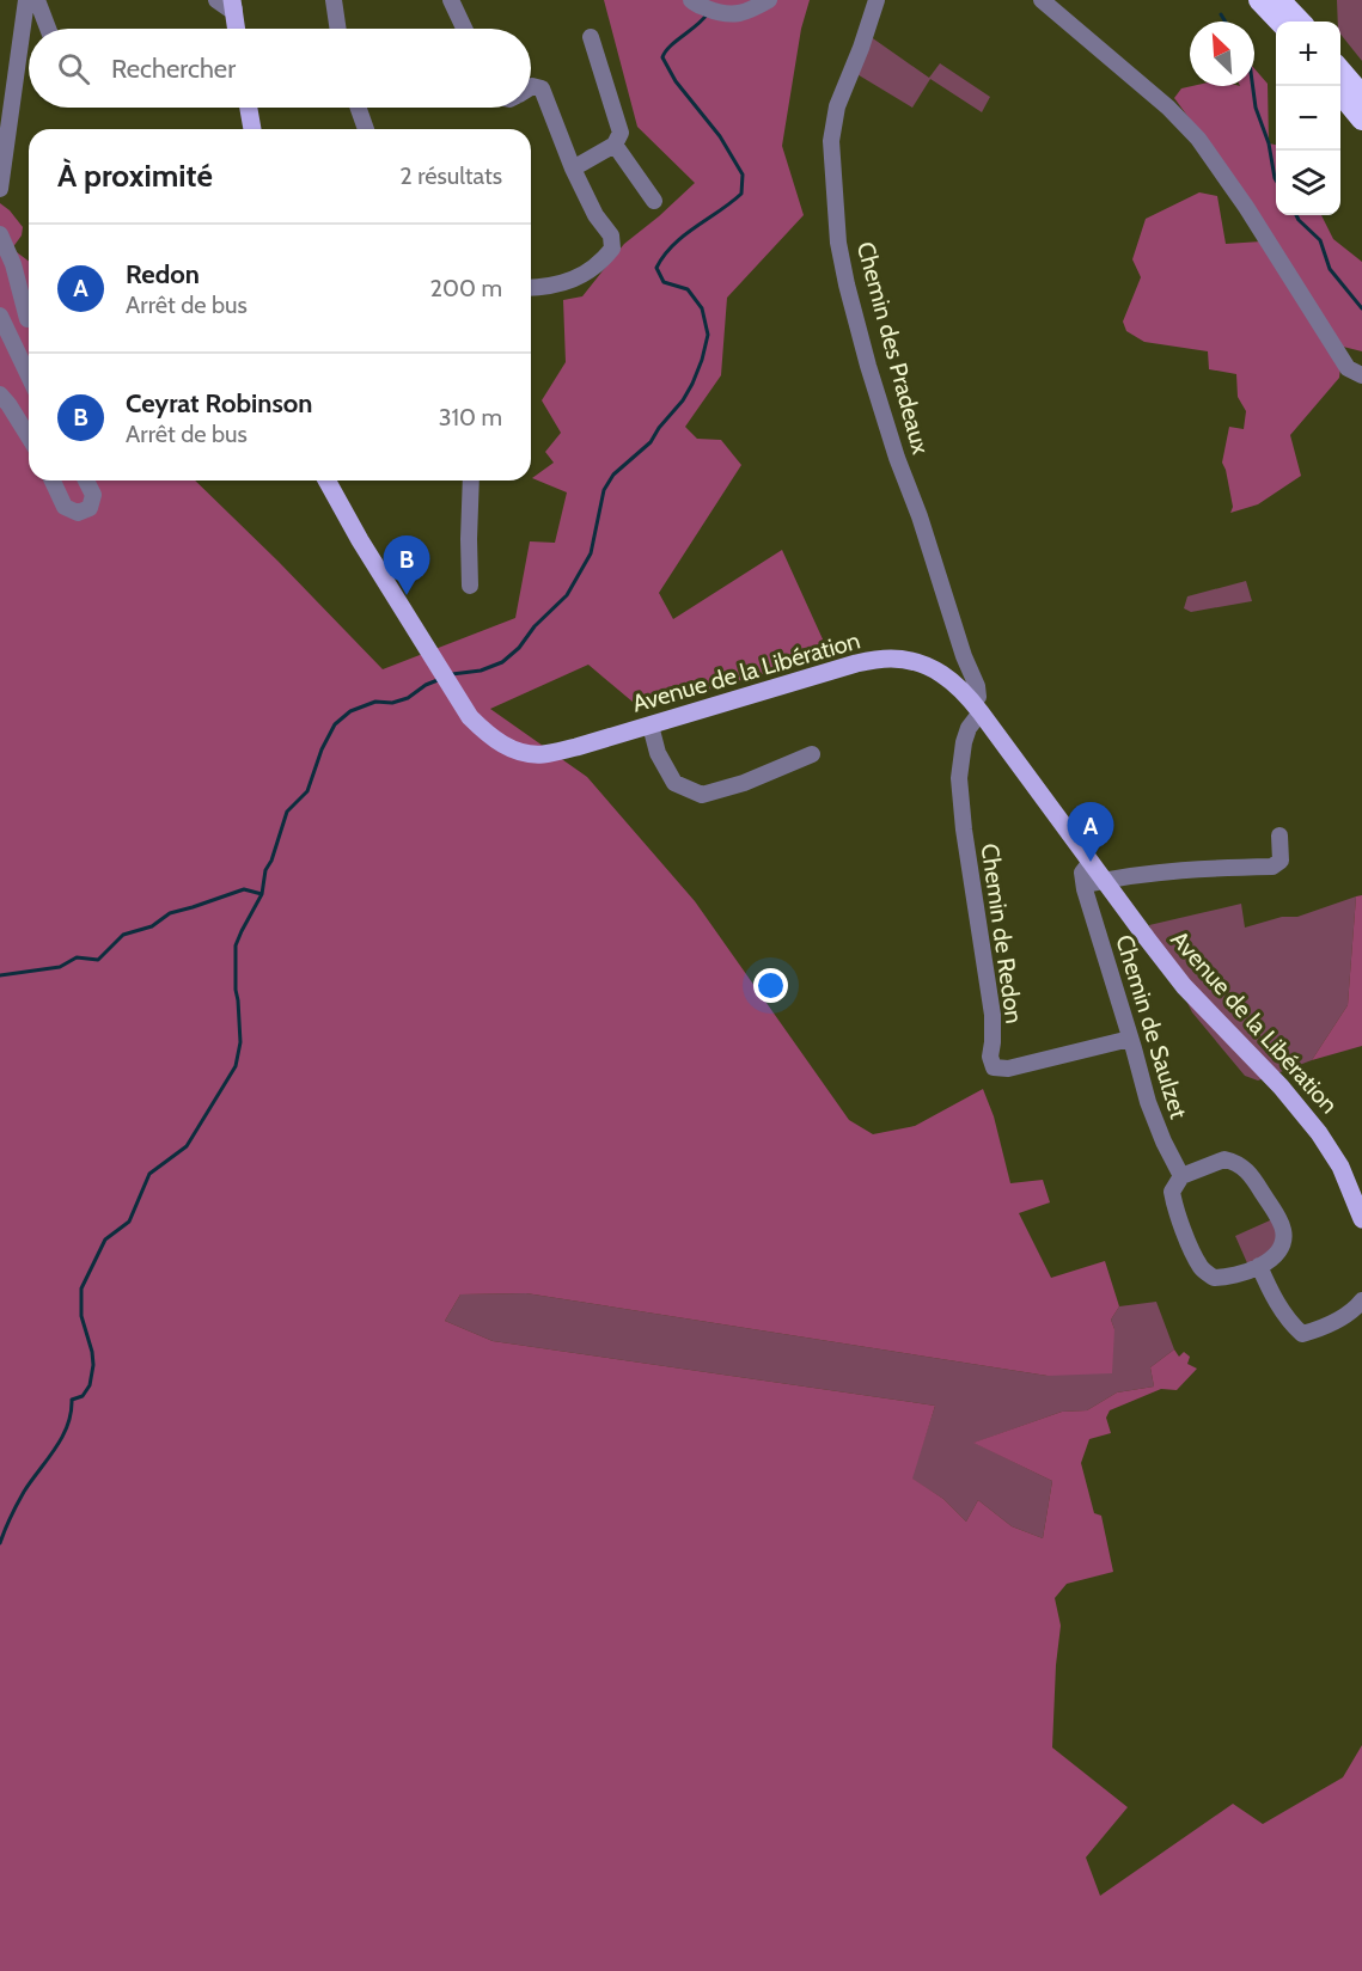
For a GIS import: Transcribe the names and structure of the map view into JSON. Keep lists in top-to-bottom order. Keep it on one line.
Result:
{"streets":{"main road":["Avenue de la Libération"],"street":["Chemin des Pradeaux","Chemin de Redon","Chemin de Saulzet"]},"crossings":[["Chemin des Pradeaux","Avenue de la Libération"],["Chemin des Pradeaux","Chemin de Redon"],["Avenue de la Libération","Chemin de Redon"],["Avenue de la Libération","Chemin de Saulzet"],["Chemin de Redon","Chemin de Saulzet"]],"north":"top left","page":{"map_buttons":["+","−"],"search":"Rechercher","heading":["À proximité","2 résultats"],"list":[{"mark":"A","name":"Redon","note":"Arrêt de bus","value":"200 m"},{"mark":"B","name":"Ceyrat Robinson","note":"Arrêt de bus","value":"310 m"}],"pins":["B","A"]}}
